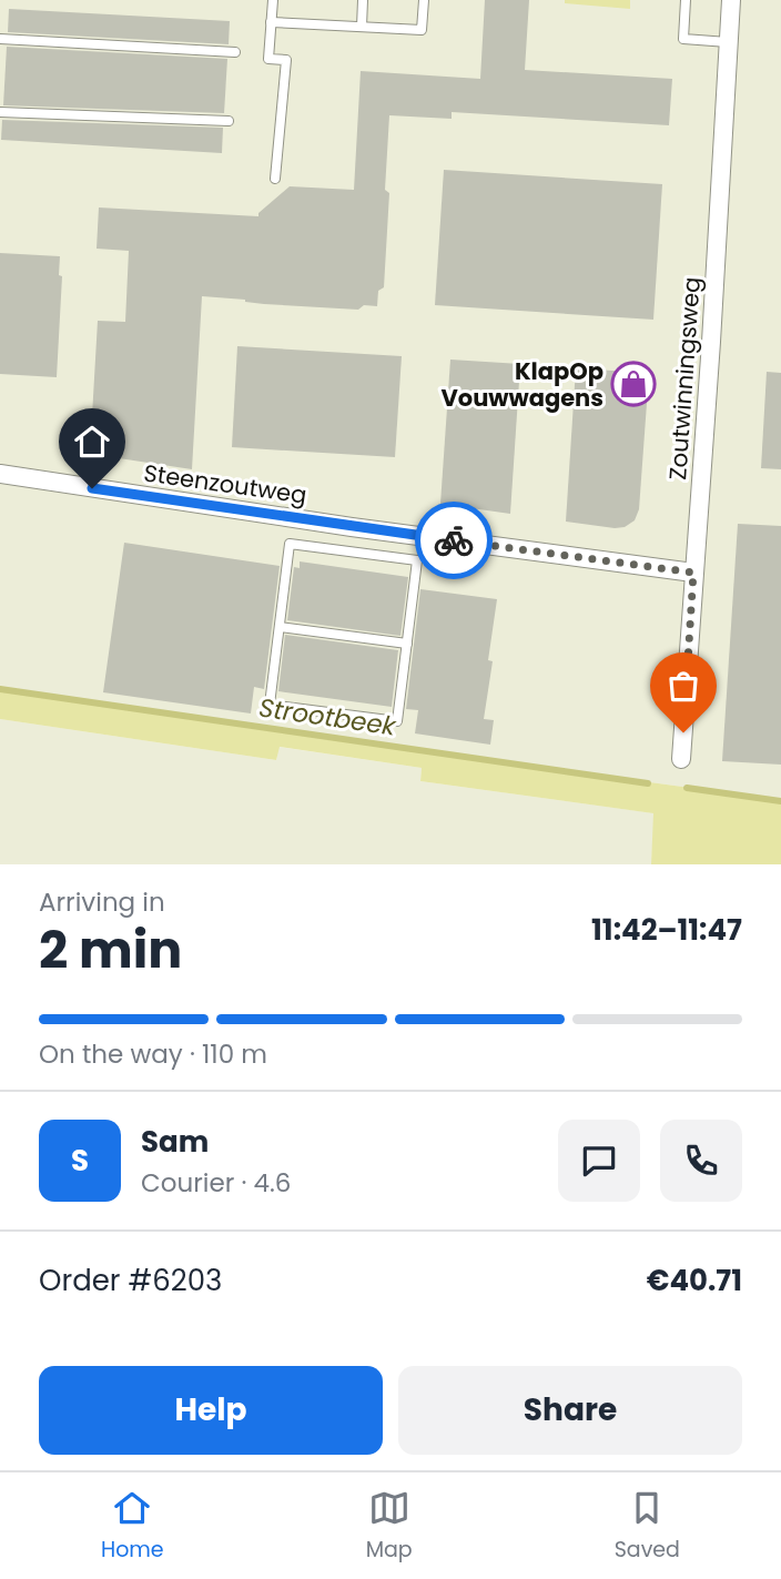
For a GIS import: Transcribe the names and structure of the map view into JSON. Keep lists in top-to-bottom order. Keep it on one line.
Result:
{"streets":{"street":["Zoutwinningsweg","Steenzoutweg"]},"crossings":[["Zoutwinningsweg","Steenzoutweg"]],"water":["Strootbeek"],"places":{"shop":["KlapOp Vouwwagens"]},"page":{"heading":["2 min","Arriving in","11:42–11:47"],"panel":["Sam","Courier · 4.6","Order #6203","€40.71"],"bar":"On the way · 110 m","round":"S","buttons":["Help","Share"],"tabs":["Home","Map","Saved"]}}
